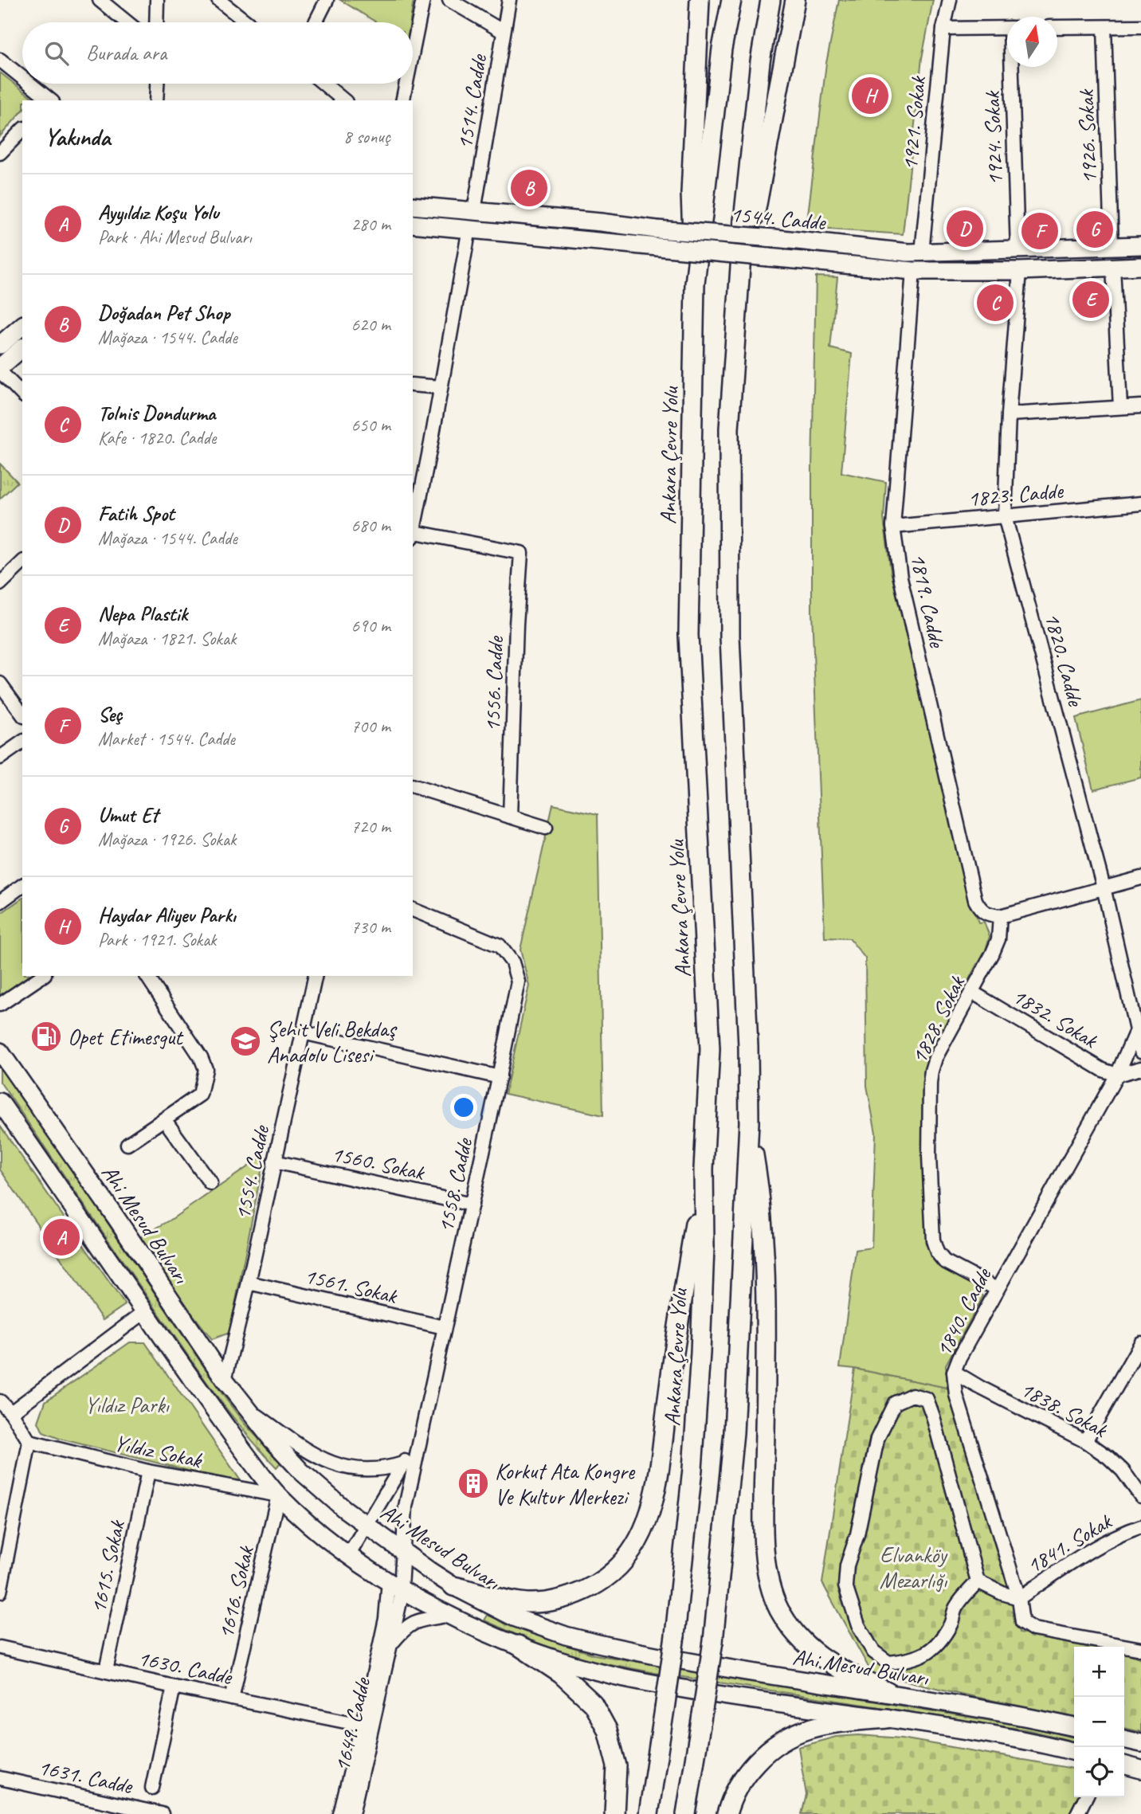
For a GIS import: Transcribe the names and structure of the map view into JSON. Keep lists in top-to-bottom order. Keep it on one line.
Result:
{"streets":{"highway":["Ankara Çevre Yolu"],"main road":["1544. Cadde","Ahi Mesud Bulvarı"],"street":["1514. Cadde","1921. Sokak","1926. Sokak","1924. Sokak","1823. Cadde","1819. Cadde","1820. Cadde","1556. Cadde","1832. Sokak","1828. Sokak","1560. Sokak","1554. Cadde","1558. Cadde","1561. Sokak","1840. Cadde","1838. Sokak","Yıldız Sokak","1841. Sokak","1615. Sokak","1616. Sokak","1630. Cadde","1649. Cadde","1631. Cadde"]},"crossings":[["1514. Cadde","1544. Cadde"],["1921. Sokak","1544. Cadde"],["1926. Sokak","1544. Cadde"],["1924. Sokak","1544. Cadde"],["1544. Cadde","1819. Cadde"],["1544. Cadde","1820. Cadde"],["1823. Cadde","1819. Cadde"],["1823. Cadde","1820. Cadde"],["1819. Cadde","1828. Sokak"],["1820. Cadde","1840. Cadde"],["1832. Sokak","1828. Sokak"],["1832. Sokak","1840. Cadde"],["1828. Sokak","1840. Cadde"],["1560. Sokak","1554. Cadde"],["1560. Sokak","1558. Cadde"],["1554. Cadde","Ahi Mesud Bulvarı"],["1554. Cadde","1561. Sokak"],["1558. Cadde","Ahi Mesud Bulvarı"],["1558. Cadde","1561. Sokak"],["1558. Cadde","1649. Cadde"],["Ahi Mesud Bulvarı","Yıldız Sokak"],["Ahi Mesud Bulvarı","1616. Sokak"],["Ahi Mesud Bulvarı","1649. Cadde"],["1840. Cadde","1838. Sokak"],["1840. Cadde","1841. Sokak"],["Yıldız Sokak","1615. Sokak"],["Yıldız Sokak","1616. Sokak"],["1615. Sokak","1630. Cadde"],["1616. Sokak","1630. Cadde"],["1630. Cadde","1649. Cadde"]],"parks":["Yıldız Parkı","Elvanköy Mezarlığı"],"places":{"fuel station":["Opet Etimesgut"],"school or university":["Şehit Veli Bekdaş Anadolu Lisesi"],"building":["Korkut Ata Kongre Ve Kultur Merkezi"]},"north":"top","page":{"search":"Burada ara","pins":["H","B","D","G","F","E","C","A"],"heading":["Yakında","8 sonuç"],"list":[{"mark":"A","name":"Ayyıldız Koşu Yolu","note":"Park · Ahi Mesud Bulvarı","value":"280 m"},{"mark":"B","name":"Doğadan Pet Shop","note":"Mağaza · 1544. Cadde","value":"620 m"},{"mark":"C","name":"Tolnis Dondurma","note":"Kafe · 1820. Cadde","value":"650 m"},{"mark":"D","name":"Fatih Spot","note":"Mağaza · 1544. Cadde","value":"680 m"},{"mark":"E","name":"Nepa Plastik","note":"Mağaza · 1821. Sokak","value":"690 m"},{"mark":"F","name":"Seç","note":"Market · 1544. Cadde","value":"700 m"},{"mark":"G","name":"Umut Et","note":"Mağaza · 1926. Sokak","value":"720 m"},{"mark":"H","name":"Haydar Aliyev Parkı","note":"Park · 1921. Sokak","value":"730 m"}],"map_buttons":["+","−"]}}
